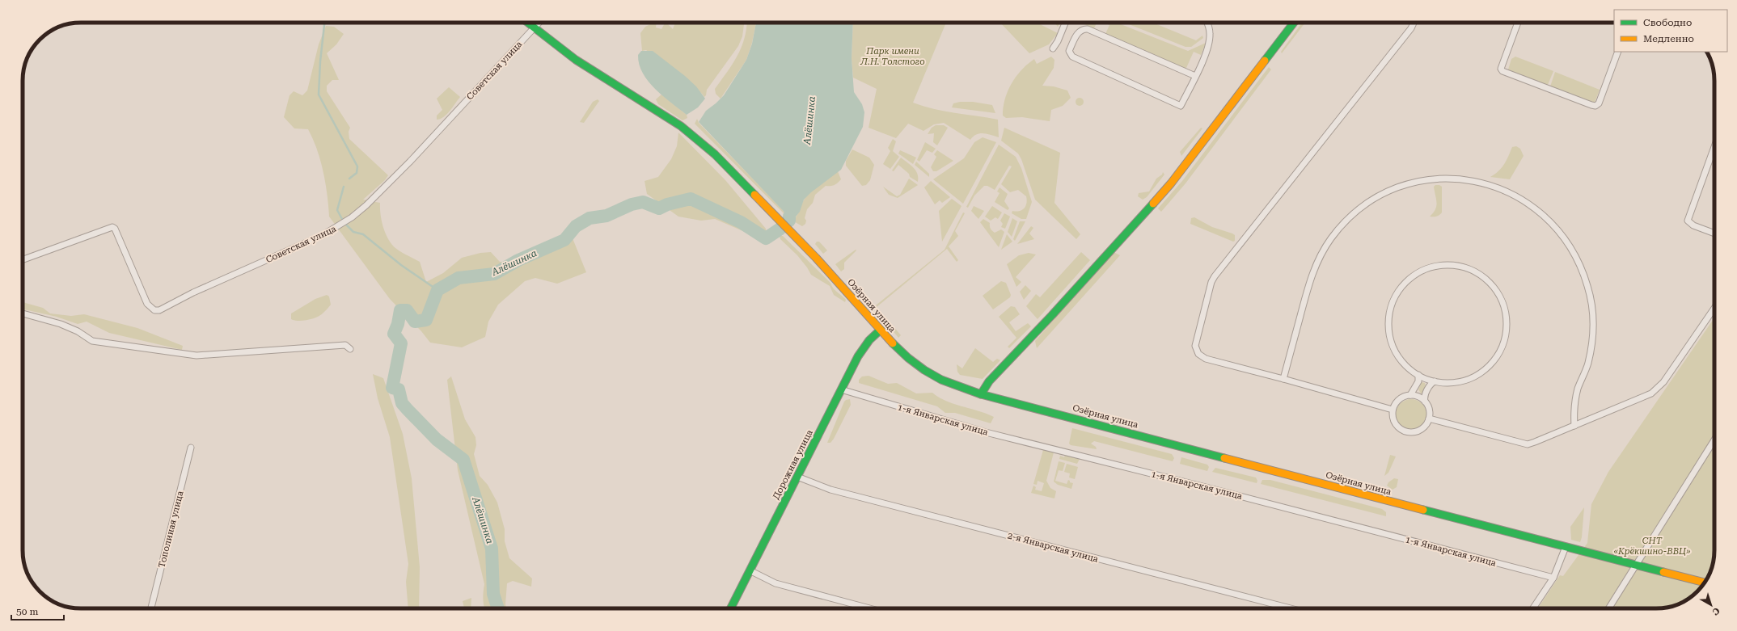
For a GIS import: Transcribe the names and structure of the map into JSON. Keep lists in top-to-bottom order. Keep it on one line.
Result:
{"streets":{"main road":["Озёрная улица","Дорожная улица"],"street":["Советская улица","1-я Январская улица","Тополиная улица","2-я Январская улица"]},"crossings":[["Советская улица","Озёрная улица"],["Озёрная улица","Дорожная улица"],["1-я Январская улица","Дорожная улица"],["Дорожная улица","2-я Январская улица"]],"water":["Алёшинка"],"parks":["Парк имени Л.Н. Толстого","СНТ «Крёкшино-ВВЦ»"],"legend":["Свободно","Медленно"],"scale_bar":"50 m","north":"bottom right"}
